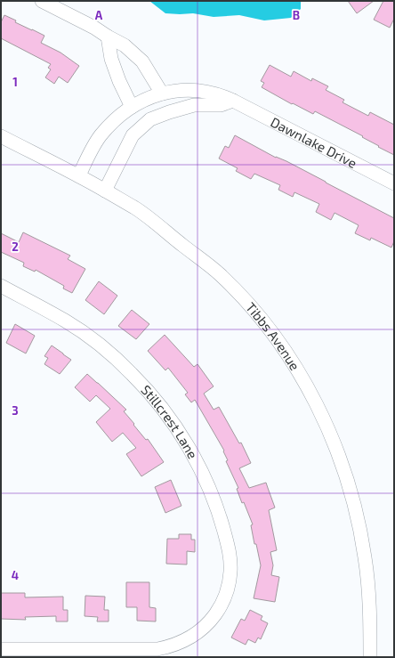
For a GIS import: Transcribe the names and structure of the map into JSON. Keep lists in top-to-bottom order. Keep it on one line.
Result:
{"streets":{"street":["Dawnlake Drive","Tibbs Avenue","Stillcrest Lane"]},"crossings":[["Dawnlake Drive","Tibbs Avenue"]],"grid":{"columns":["A","B"],"rows":["1","2","3","4"]}}
